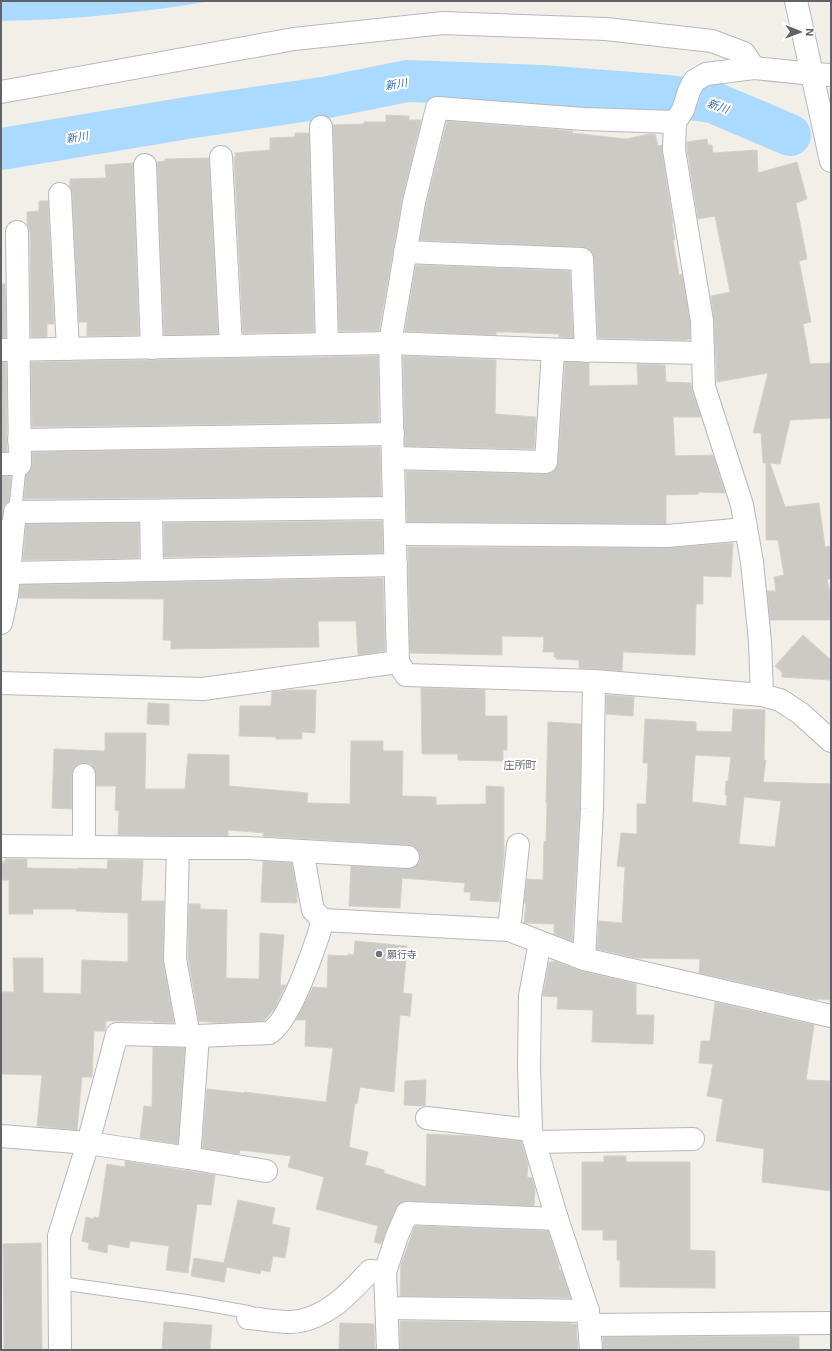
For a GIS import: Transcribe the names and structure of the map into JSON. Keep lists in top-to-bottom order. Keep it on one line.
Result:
{"districts":["庄所町"],"water":["新川"],"places":["願行寺"],"north":"right"}
